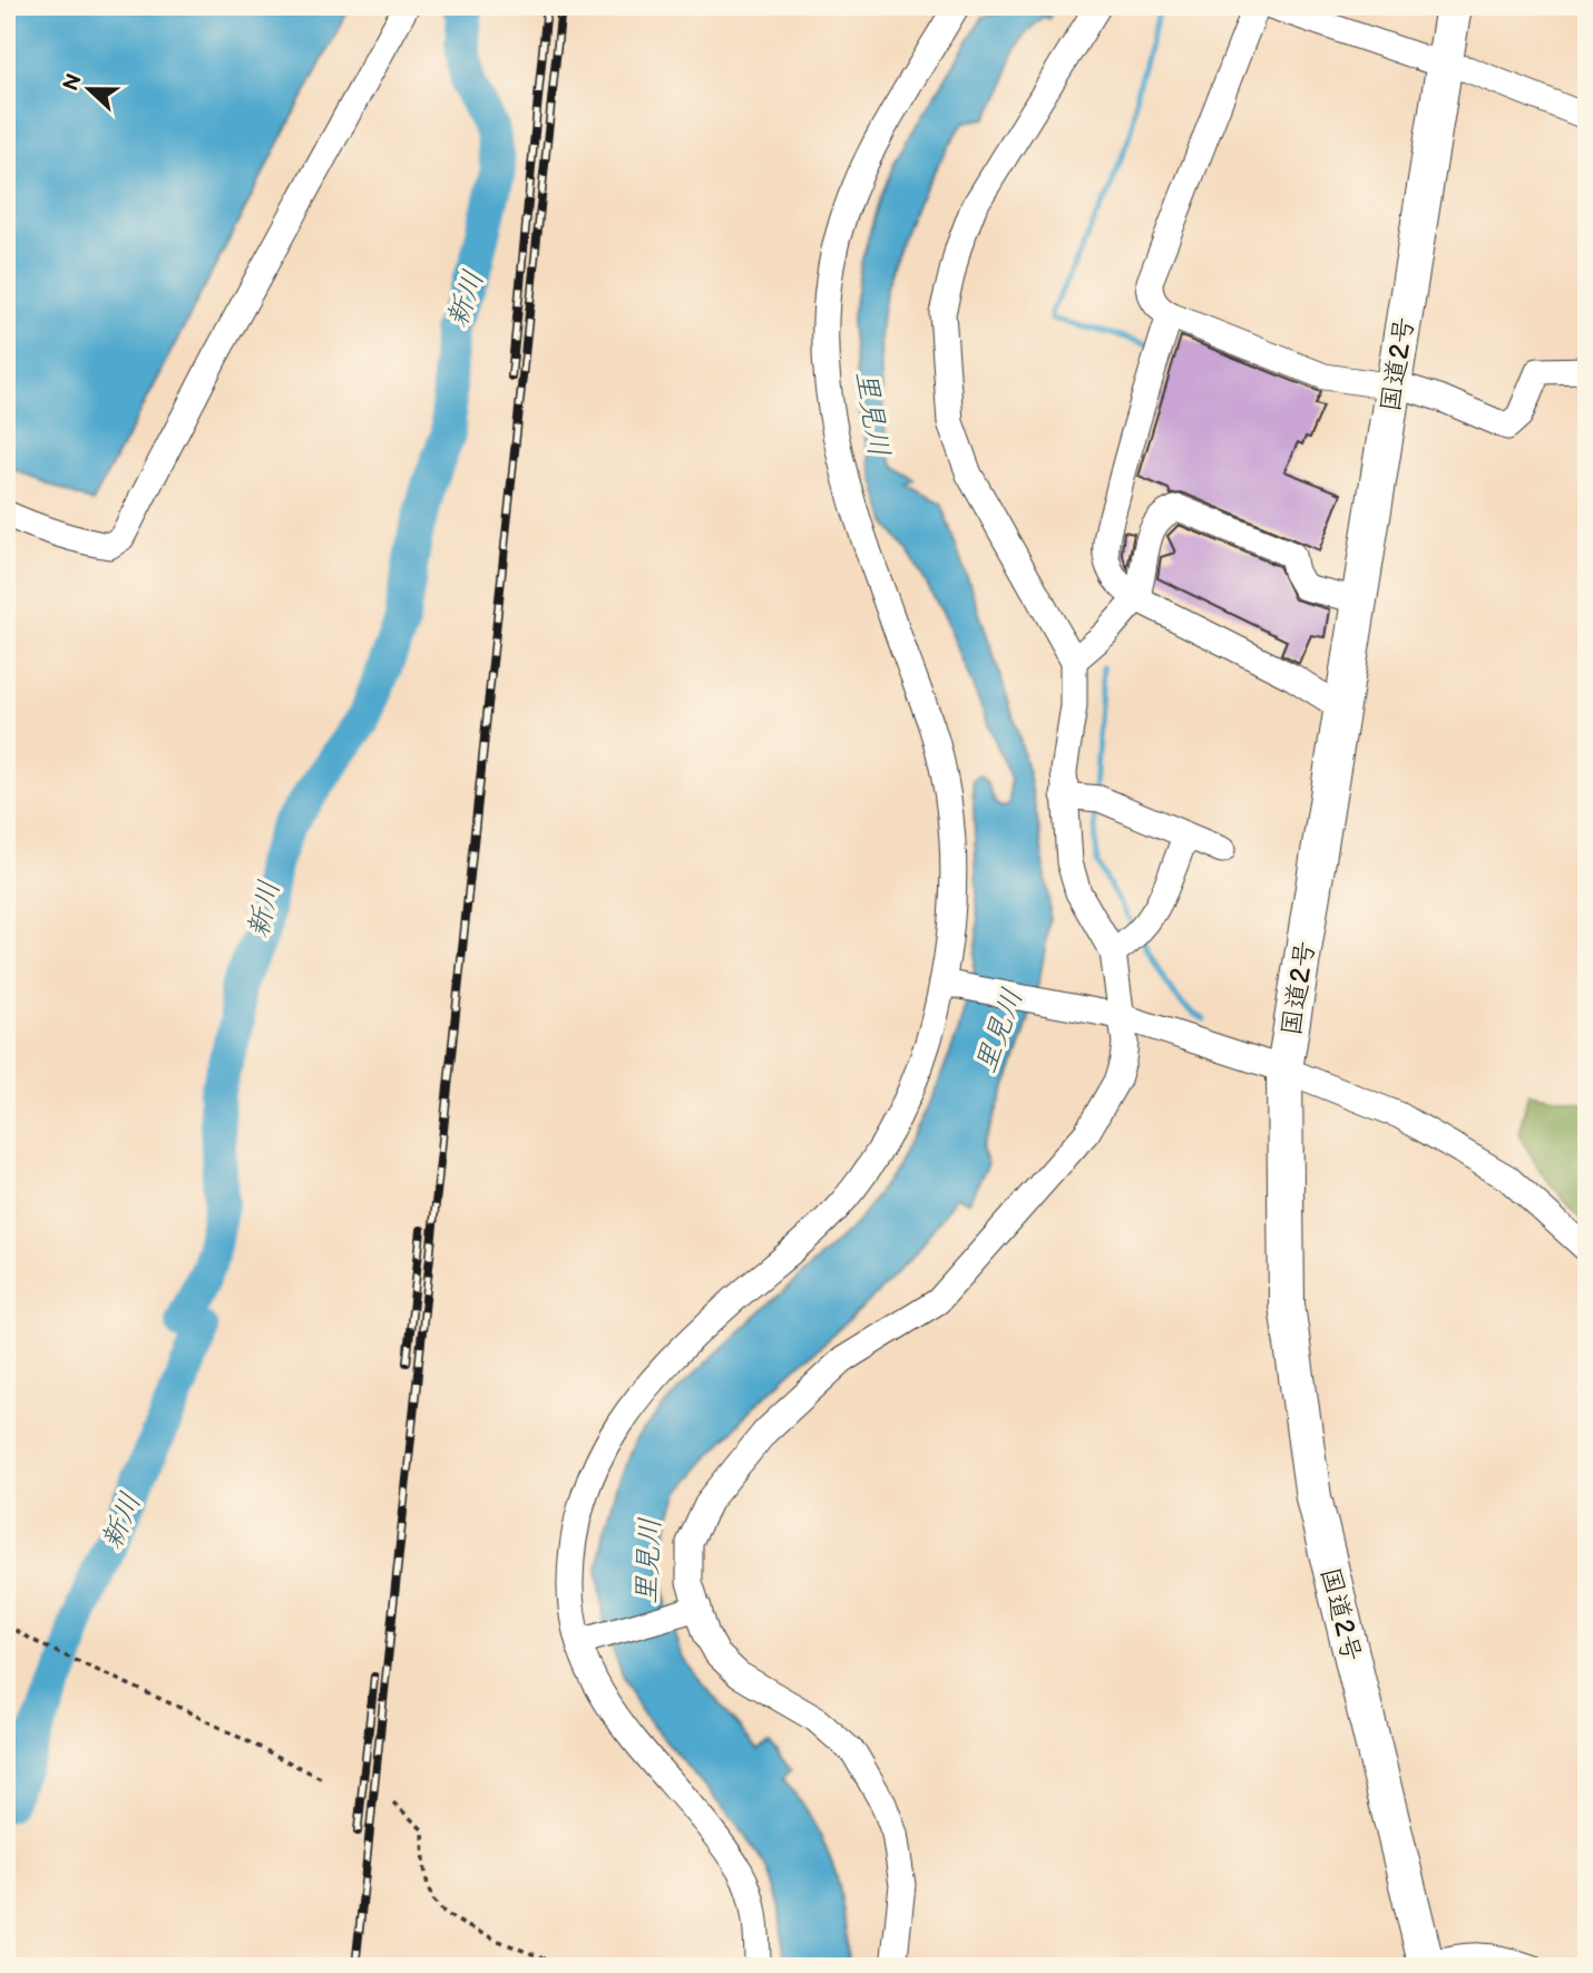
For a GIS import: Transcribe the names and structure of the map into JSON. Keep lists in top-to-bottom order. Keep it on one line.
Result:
{"streets":{"highway":["国道2号"]},"water":["新川","里見川"],"north":"left"}
